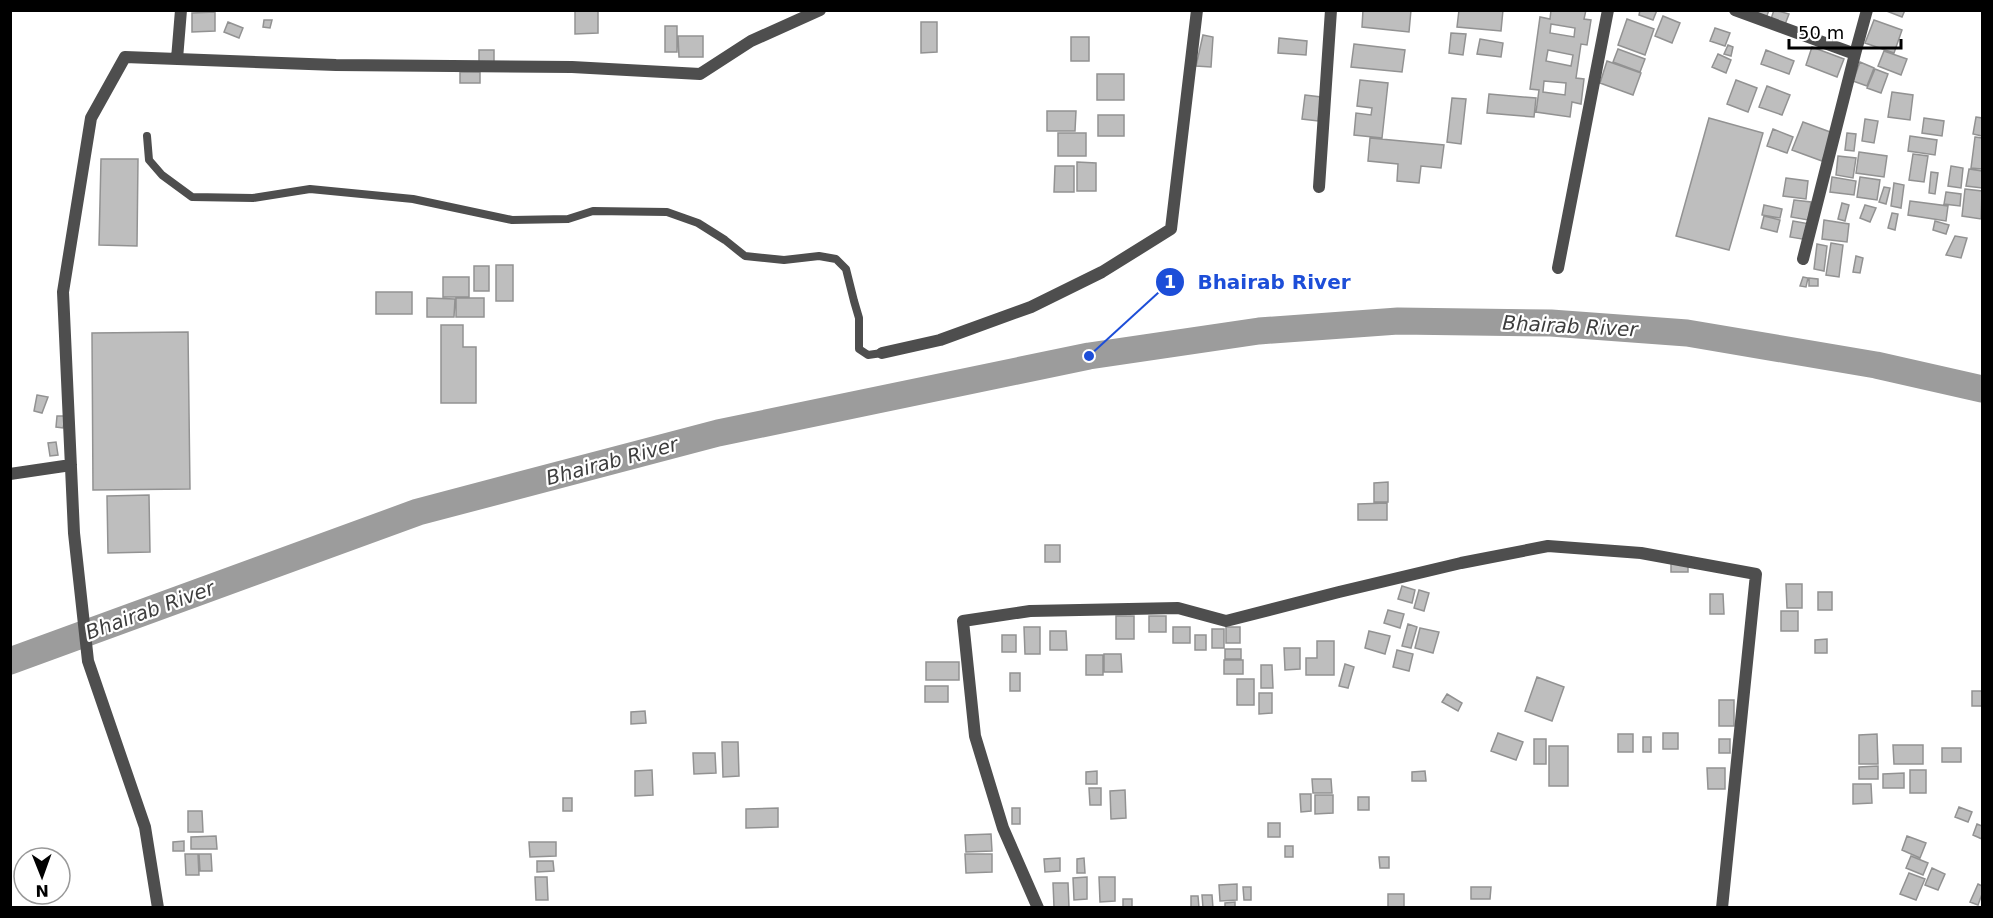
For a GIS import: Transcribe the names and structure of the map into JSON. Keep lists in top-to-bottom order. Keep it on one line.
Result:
{"water":["Bhairab River"],"places":["Bhairab River"],"scale_bar":"50 m","north":"bottom"}
